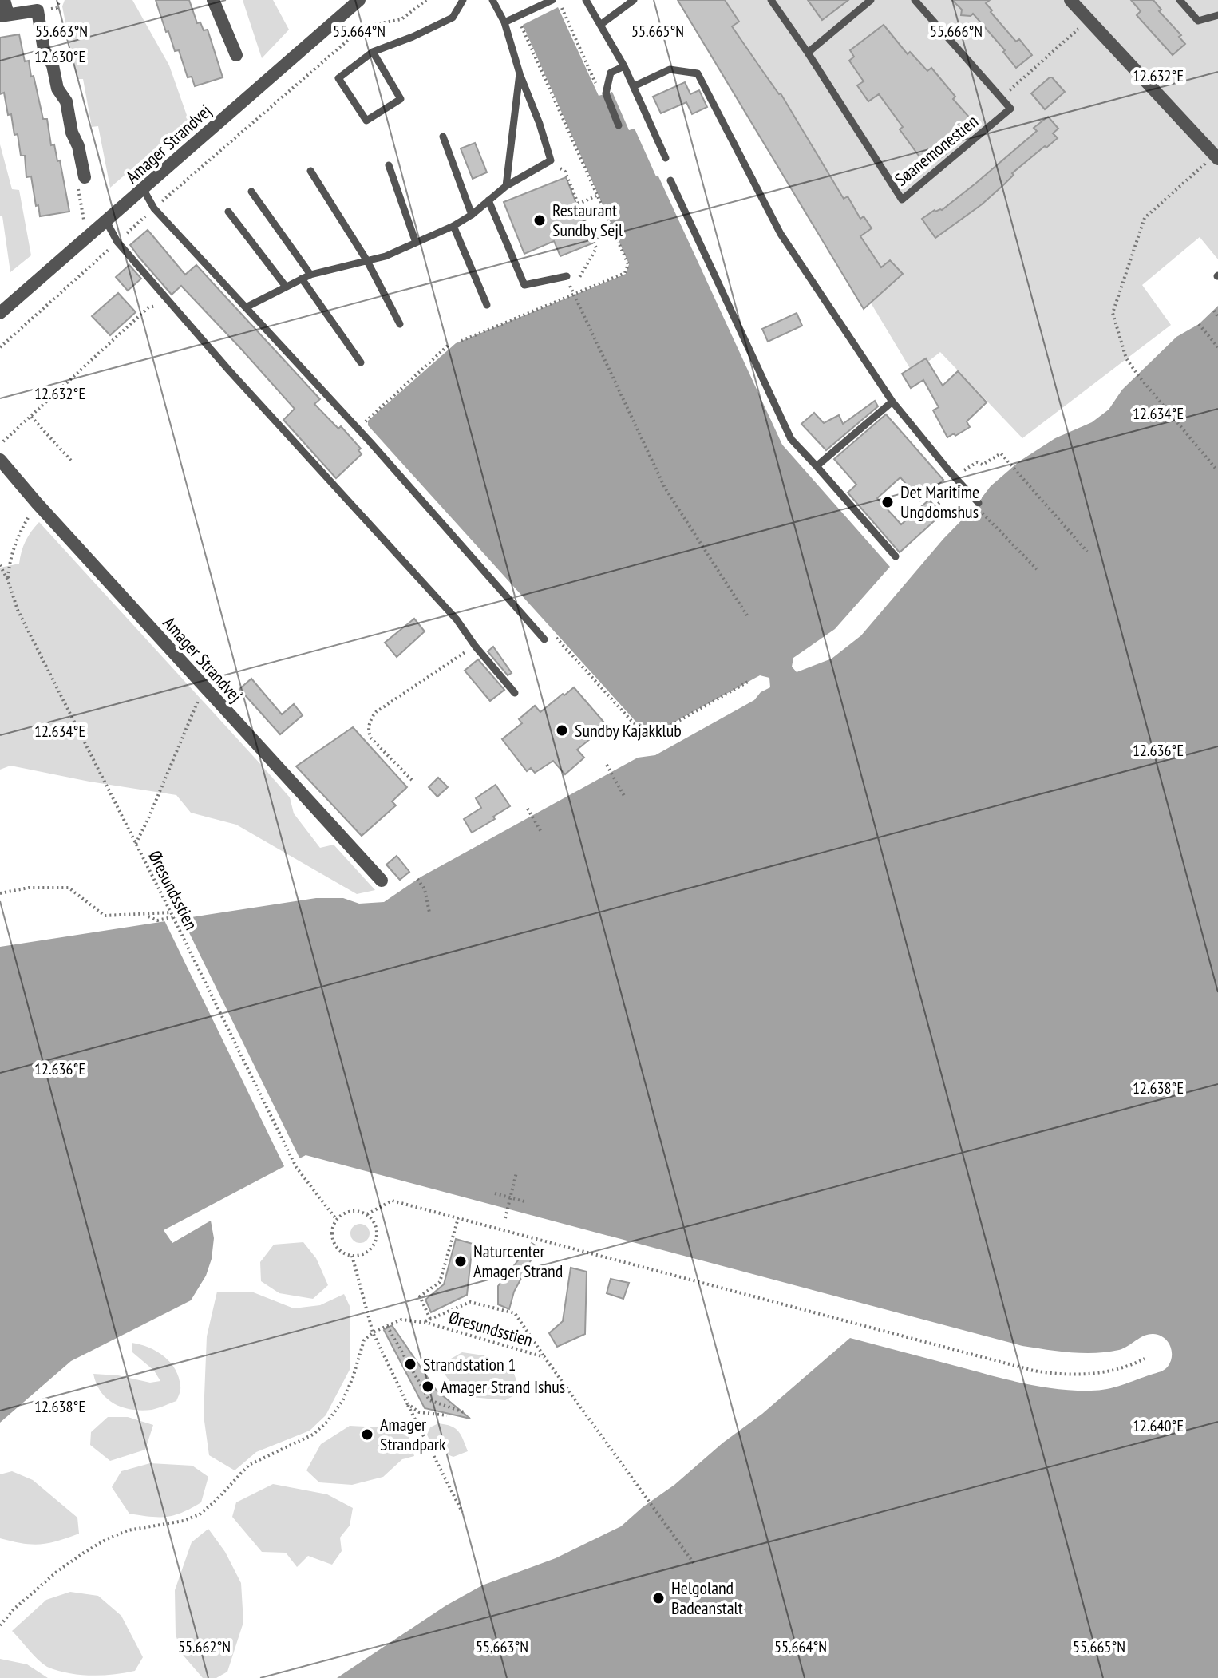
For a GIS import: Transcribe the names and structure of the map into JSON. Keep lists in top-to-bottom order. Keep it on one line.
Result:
{"streets":{"street":["Amager Strandvej"],"lane":["Søanemonestien"],"path":["Øresundsstien"]},"places":["Restaurant Sundby Sejl","Det Maritime Ungdomshus","Sundby Kajakklub","Naturcenter Amager Strand","Strandstation 1","Amager Strand Ishus","Amager Strandpark","Helgoland Badeanstalt"],"coordinates":["55.663°N","55.664°N","55.665°N","55.666°N","12.630°E","12.632°E","12.634°E","12.636°E","12.638°E","12.640°E","55.662°N"]}
